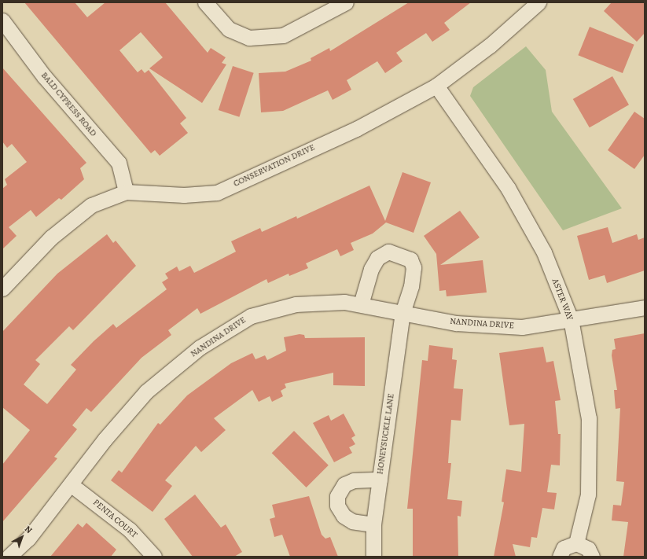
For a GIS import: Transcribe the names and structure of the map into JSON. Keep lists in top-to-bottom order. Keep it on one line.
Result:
{"streets":{"street":["BALD CYPRESS ROAD","CONSERVATION DRIVE","ASTER WAY","NANDINA DRIVE","HONEYSUCKLE LANE","PENTA COURT"]},"crossings":[["BALD CYPRESS ROAD","CONSERVATION DRIVE"],["CONSERVATION DRIVE","ASTER WAY"],["ASTER WAY","NANDINA DRIVE"],["NANDINA DRIVE","HONEYSUCKLE LANE"],["NANDINA DRIVE","PENTA COURT"]],"north":"top right"}
